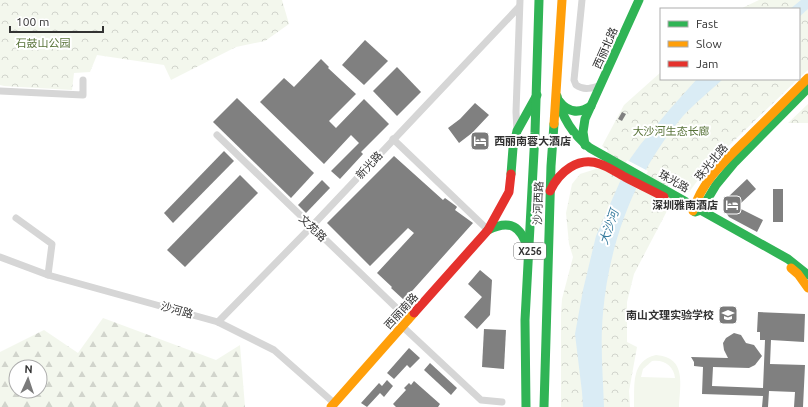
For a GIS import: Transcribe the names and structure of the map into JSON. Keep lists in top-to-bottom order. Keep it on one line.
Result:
{"streets":{"main road":["西丽北路","珠光北路","珠光路","沙河西路","X256","西丽南路"],"street":["新光路","文苑路","沙河路"]},"crossings":[["西丽北路","珠光路"],["珠光北路","珠光路"],["新光路","文苑路"],["新光路","沙河路"],["珠光路","沙河西路"],["沙河西路","西丽南路"],["文苑路","西丽南路"],["沙河路","西丽南路"]],"water":["大沙河"],"parks":["石鼓山公园","大沙河生态长廊"],"places":{"hotel":["西丽南蓉大酒店","深圳雅南酒店"],"school or university":["南山文理实验学校"]},"legend":["Fast","Slow","Jam"],"scale_bar":"100 m","north":"top"}
